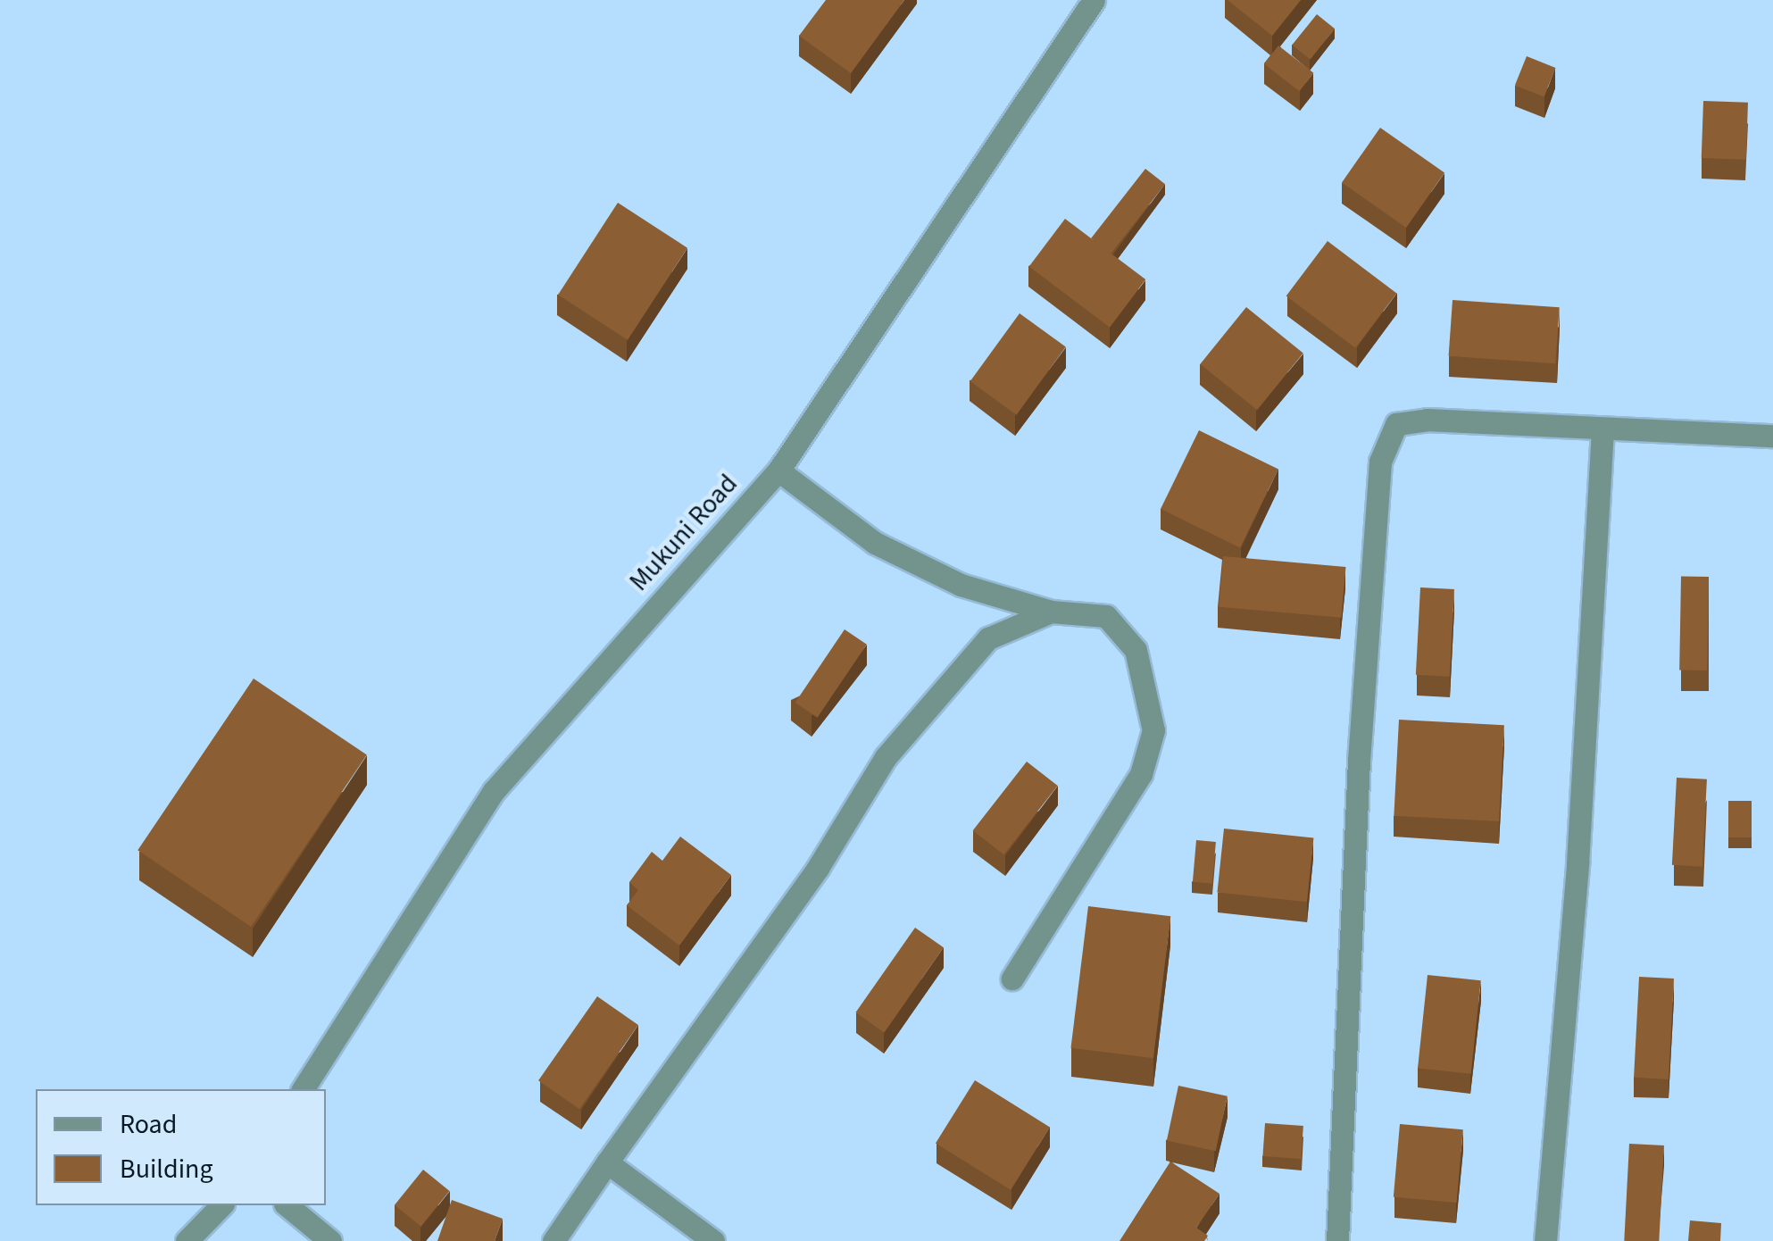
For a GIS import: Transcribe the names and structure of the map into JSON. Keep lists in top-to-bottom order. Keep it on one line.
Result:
{"streets":{"street":["Mukuni Road"]},"legend":["Road","Building"]}
